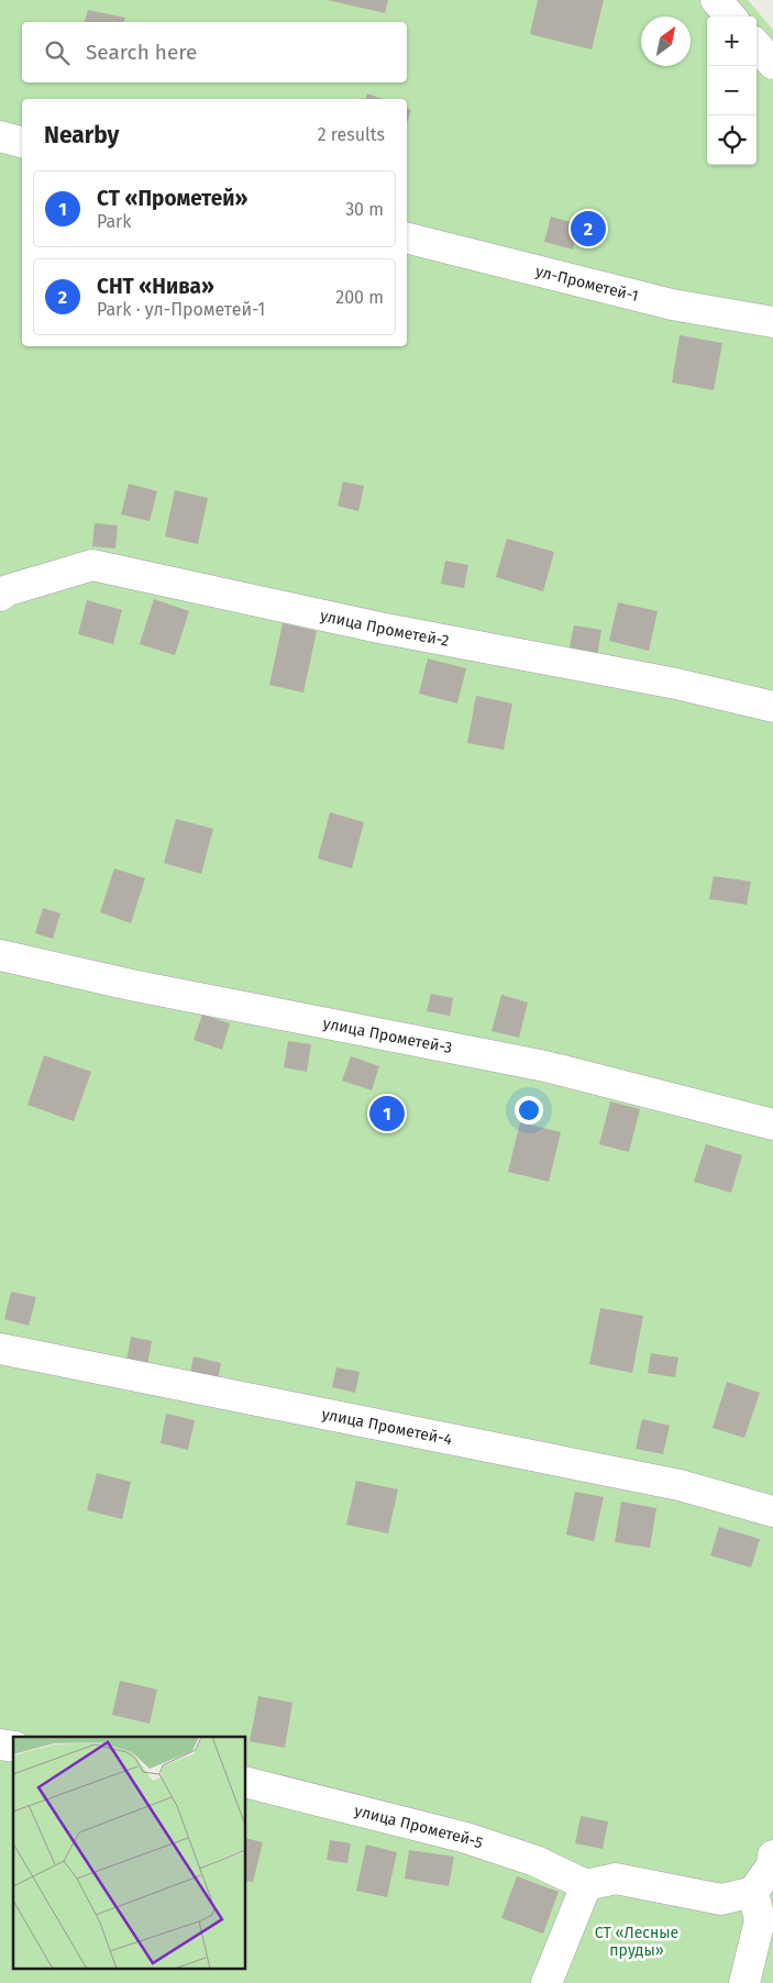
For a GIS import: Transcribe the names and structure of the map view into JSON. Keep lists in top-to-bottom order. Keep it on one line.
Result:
{"streets":{"street":["ул-Прометей-1","улица Прометей-2","улица Прометей-3","улица Прометей-4","улица Прометей-5"]},"parks":["СТ «Лесные пруды»"],"north":"top right","page":{"map_buttons":["+","−"],"search":"Search here","heading":["Nearby","2 results"],"list":[{"mark":"1","name":"СТ «Прометей»","note":"Park","value":"30 m"},{"mark":"2","name":"СНТ «Нива»","note":"Park · ул-Прометей-1","value":"200 m"}],"pins":["2","1"]}}
